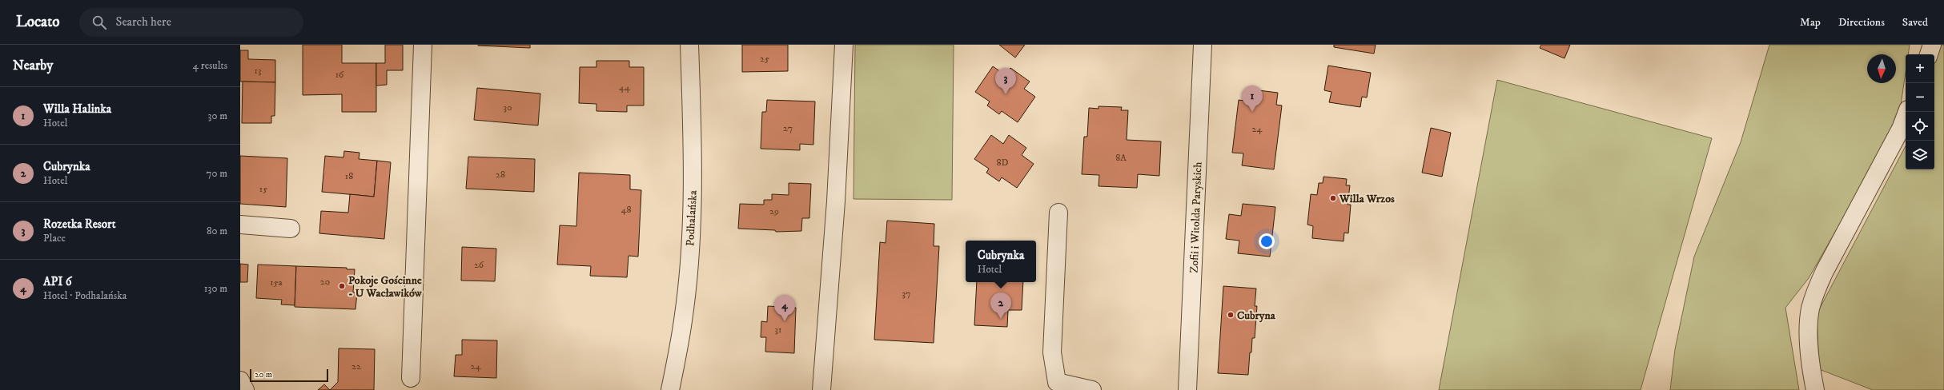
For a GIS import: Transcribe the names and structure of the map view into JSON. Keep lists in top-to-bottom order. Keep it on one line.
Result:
{"streets":{"street":["Zofii i Witolda Paryskich","Podhalańska"]},"places":["Willa Wrzos","Pokoje Gościnne - U Wacławików","Cubryna"],"house_numbers":["25","13","16","44","30","27","24","8A","8D","28","18","15","48","29","26","20","15a","37","31","22","24"],"scale_bar":"20 m","north":"bottom","page":{"header":"Locato","search":"Search here","nav":["Map","Directions","Saved"],"heading":["Nearby","4 results"],"map_buttons":["+","−"],"pins":["3","1","2","4"],"list":[{"mark":"1","name":"Willa Halinka","note":"Hotel","value":"30 m"},{"mark":"2","name":"Cubrynka","note":"Hotel","value":"70 m"},{"mark":"3","name":"Rozetka Resort","note":"Place","value":"80 m"},{"mark":"4","name":"API 6","note":"Hotel · Podhalańska","value":"130 m"}],"popup":["Cubrynka","Hotel"],"scale":"20 m"}}
